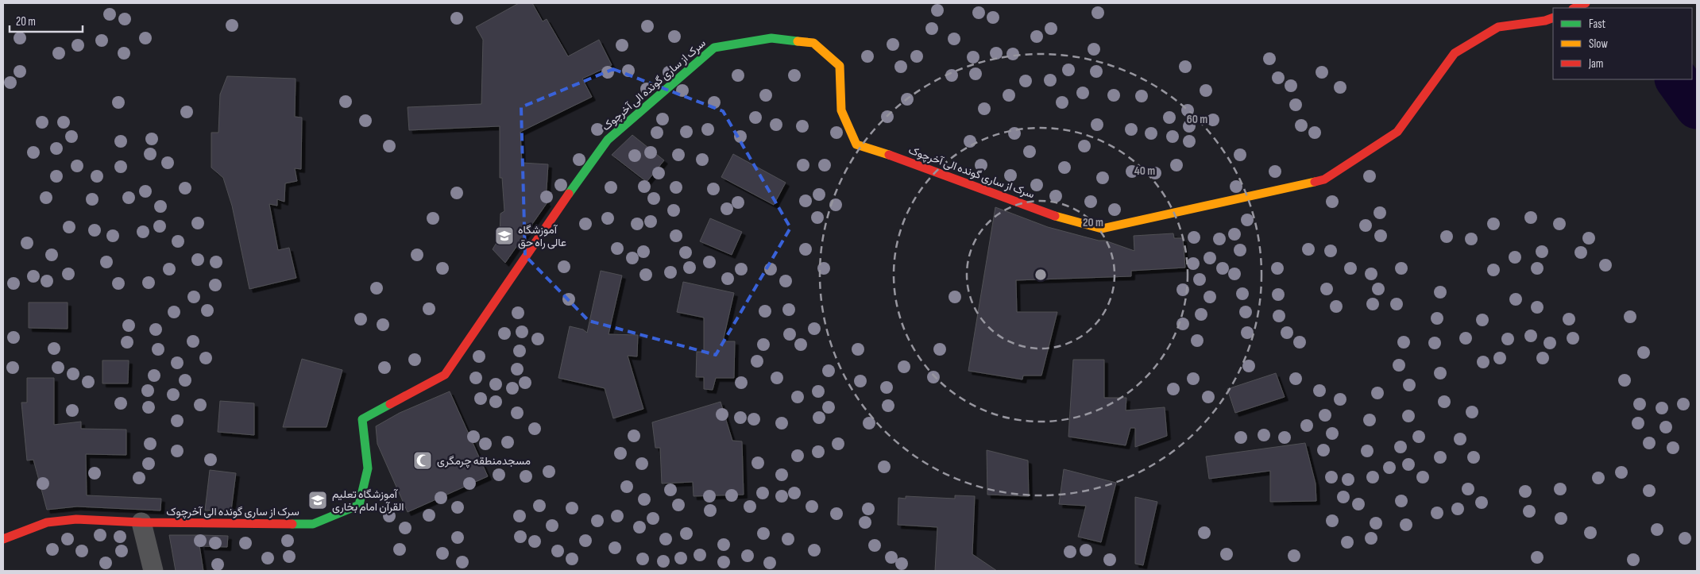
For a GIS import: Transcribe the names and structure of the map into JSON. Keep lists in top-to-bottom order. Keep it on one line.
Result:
{"streets":{"street":["سرک از ساری گونده الی آخرچوک"]},"places":{"school or university":["آموزشگاه عالی راه حق","آموزشگاه تعلیم القرآن امام بخاری"],"mosque":["مسجدمنطقه چرمگری"]},"legend":["Fast","Slow","Jam"],"scale_bar":"20 m","rings":["60 m","40 m","20 m"]}
